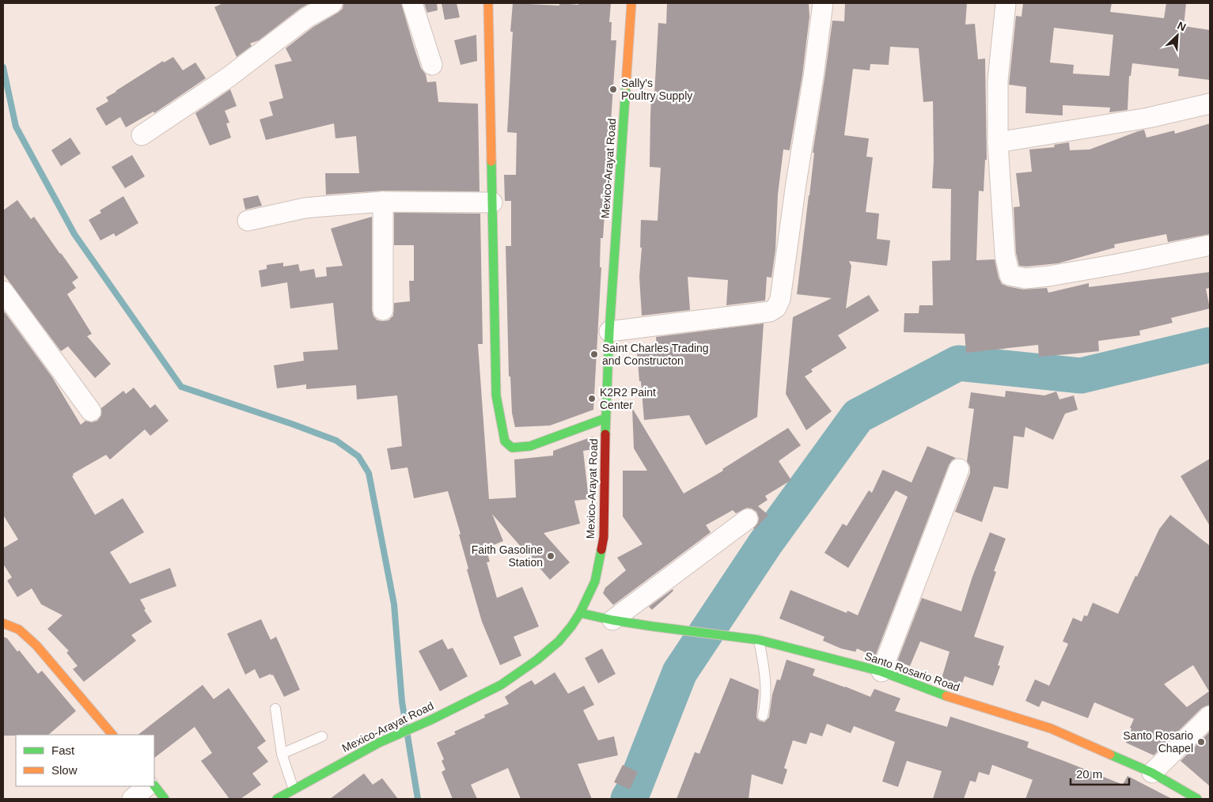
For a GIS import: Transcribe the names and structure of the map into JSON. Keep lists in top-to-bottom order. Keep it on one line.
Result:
{"streets":{"street":["Mexico-Arayat Road","Santo Rosario Road"]},"crossings":[["Mexico-Arayat Road","Santo Rosario Road"]],"places":["Sally's Poultry Supply","Saint Charles Trading and Constructon","K2R2 Paint Center","Faith Gasoline Station","Santo Rosario Chapel"],"legend":["Fast","Slow"],"scale_bar":"20 m","north":"top right"}
